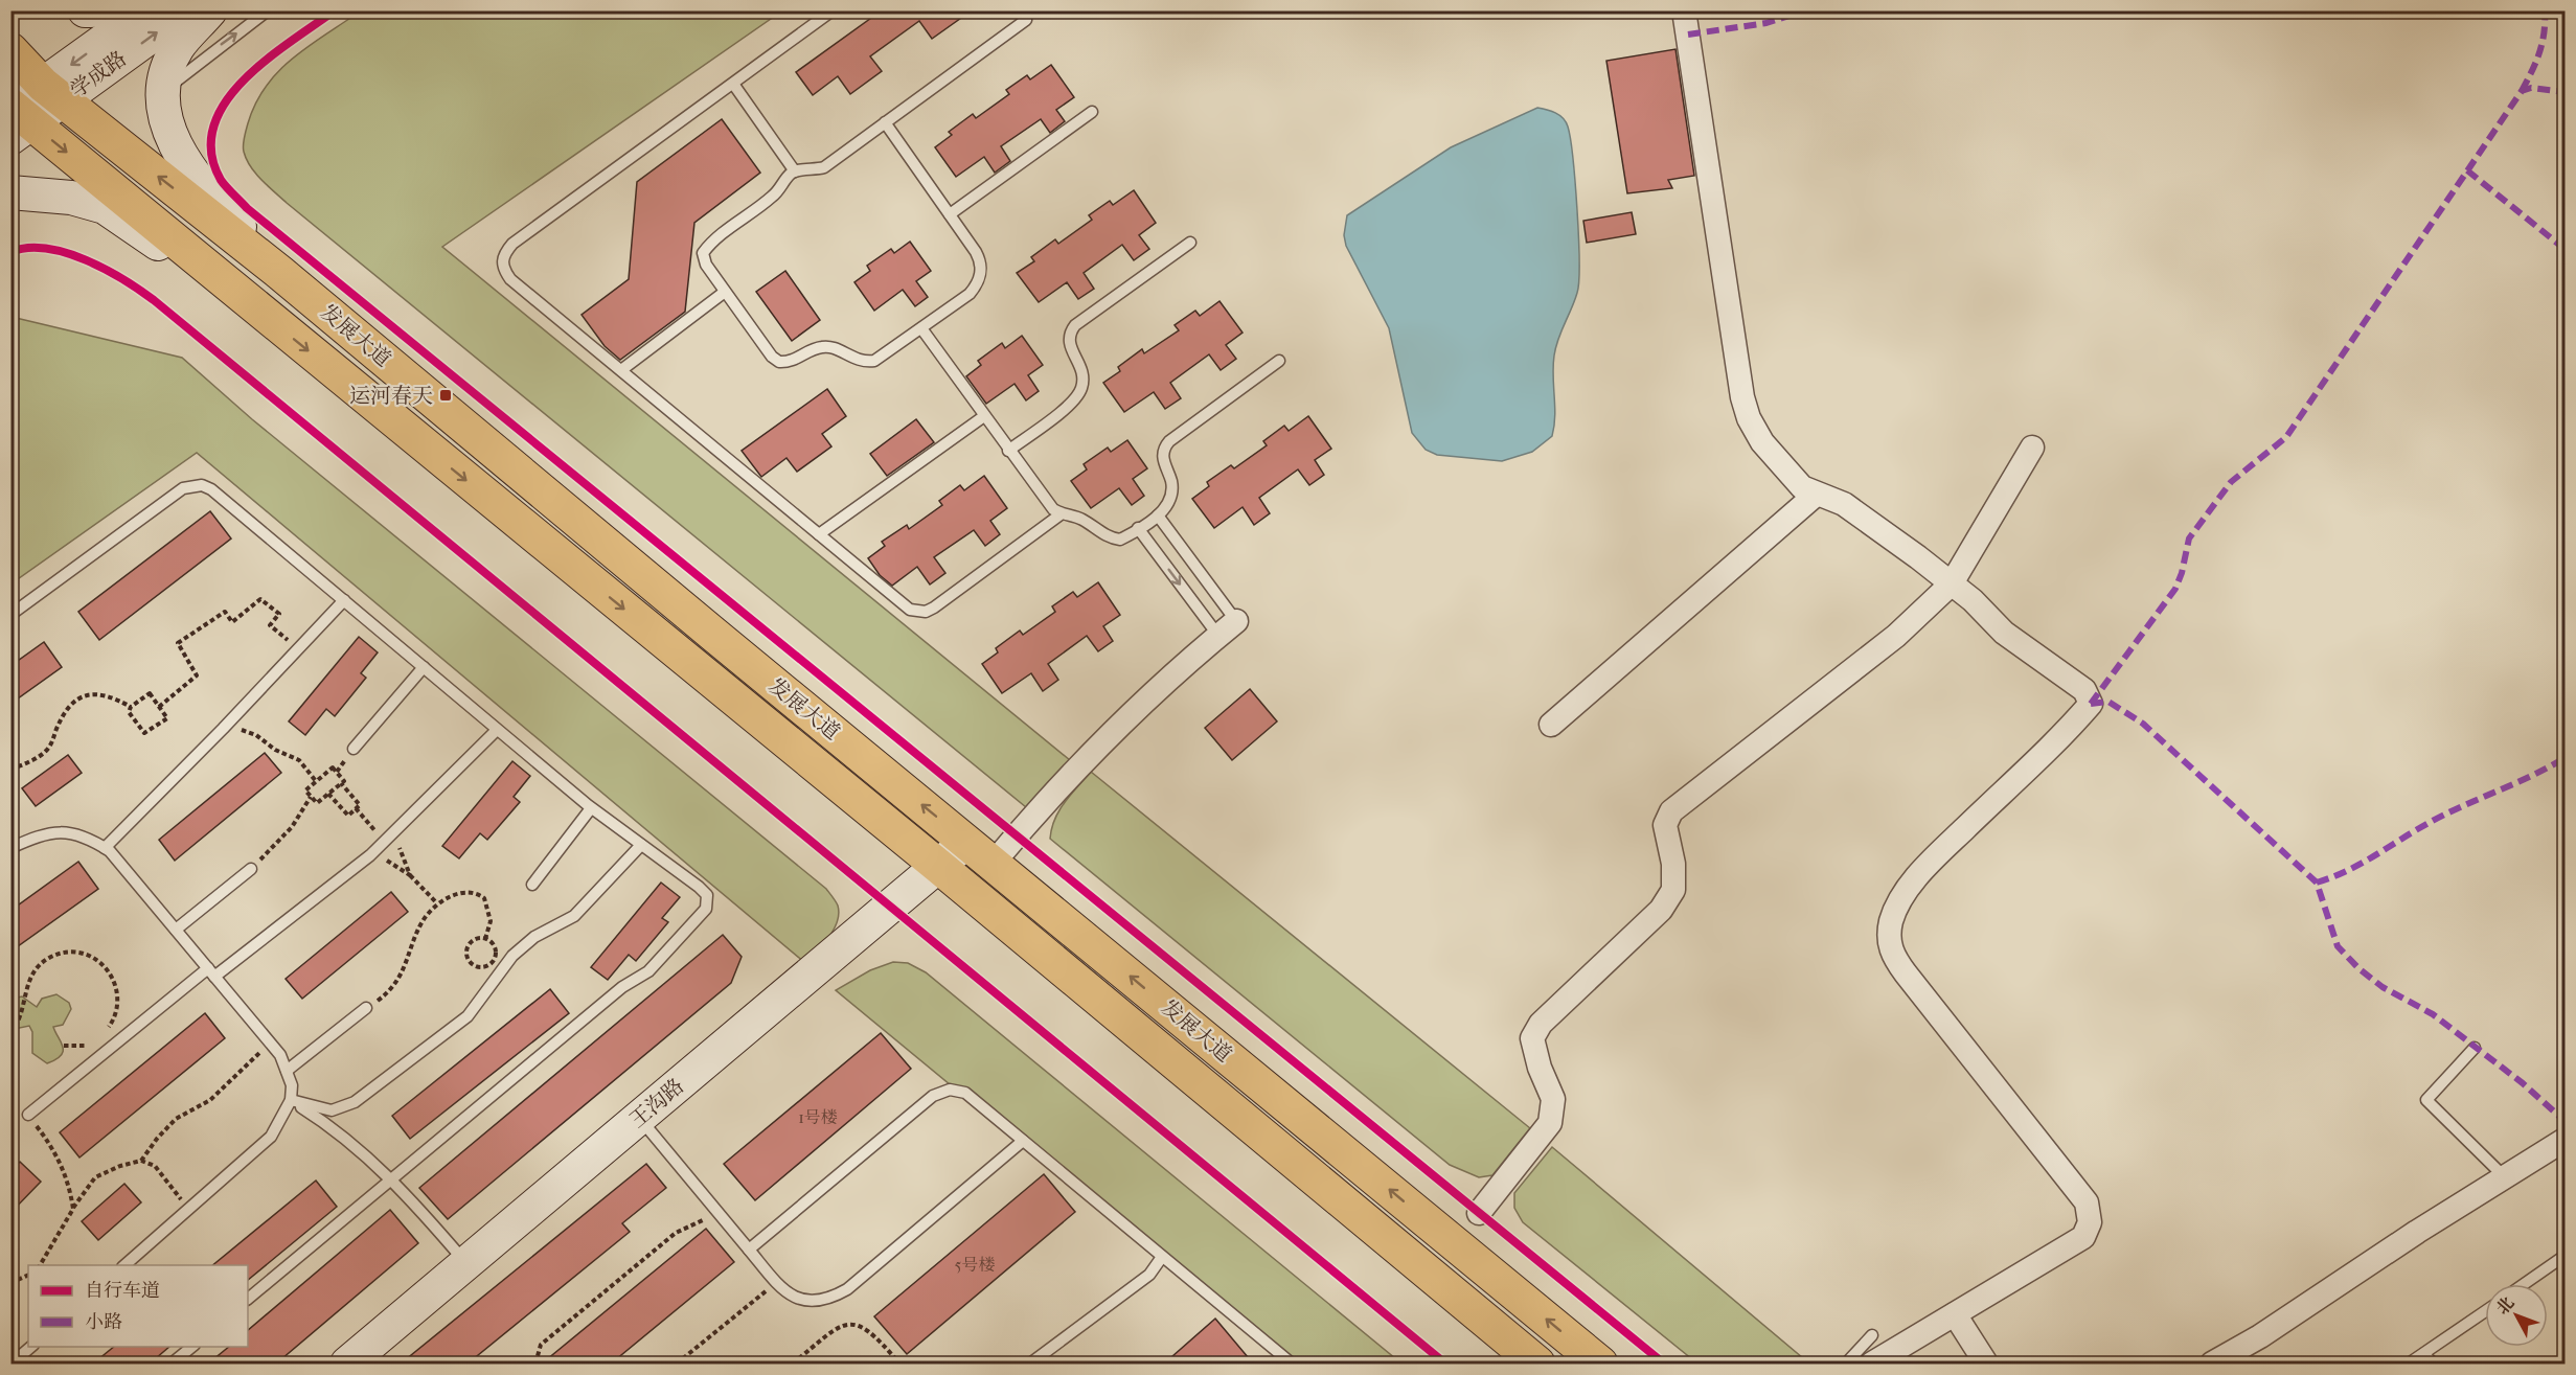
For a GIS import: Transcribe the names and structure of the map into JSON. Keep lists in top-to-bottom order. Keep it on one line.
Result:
{"streets":{"main road":["学成路","发展大道","王沟路"]},"crossings":[["学成路","发展大道"],["发展大道","王沟路"]],"places":{"transit":["运河春天"]},"house_numbers":["1号楼","5号楼"],"legend":["自行车道","小路"],"north":"top left"}
